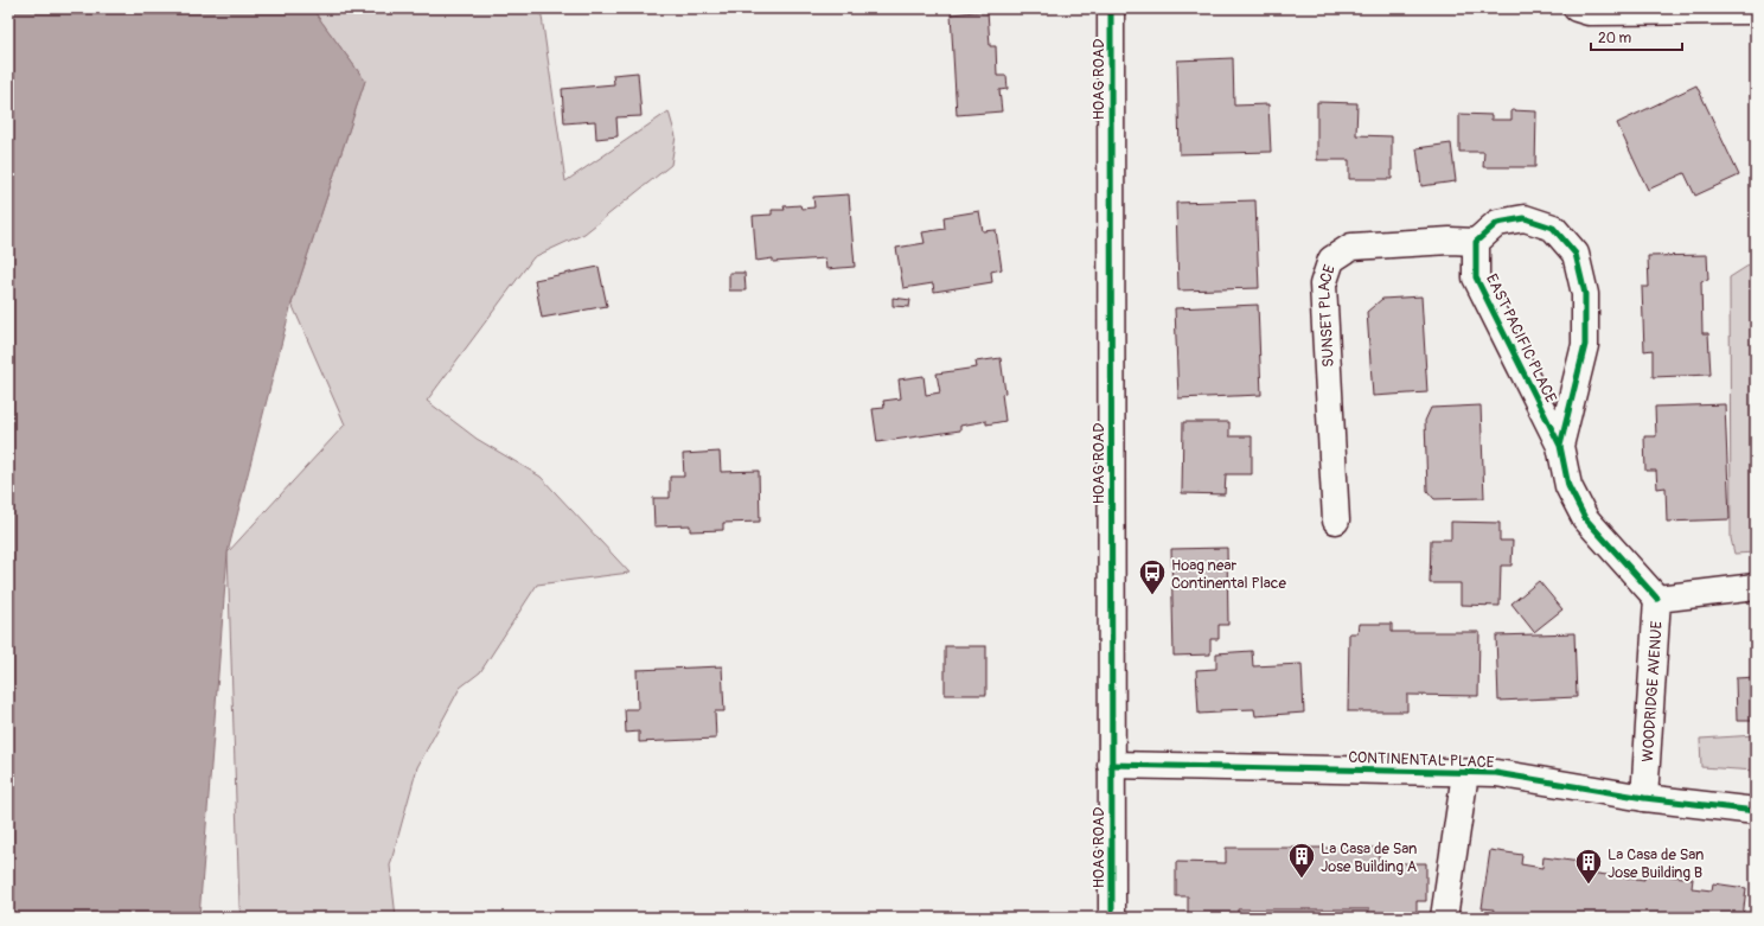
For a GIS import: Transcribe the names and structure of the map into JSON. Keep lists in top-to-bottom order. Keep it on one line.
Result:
{"streets":{"street":["HOAG ROAD","SUNSET PLACE","EAST PACIFIC PLACE","WOODRIDGE AVENUE","CONTINENTAL PLACE"]},"crossings":[["HOAG ROAD","CONTINENTAL PLACE"],["SUNSET PLACE","EAST PACIFIC PLACE"],["EAST PACIFIC PLACE","WOODRIDGE AVENUE"],["WOODRIDGE AVENUE","CONTINENTAL PLACE"]],"places":{"bus stop":["Hoag near Continental Place"],"building":["La Casa de San Jose Building A","La Casa de San Jose Building B"]},"scale_bar":"20 m"}
